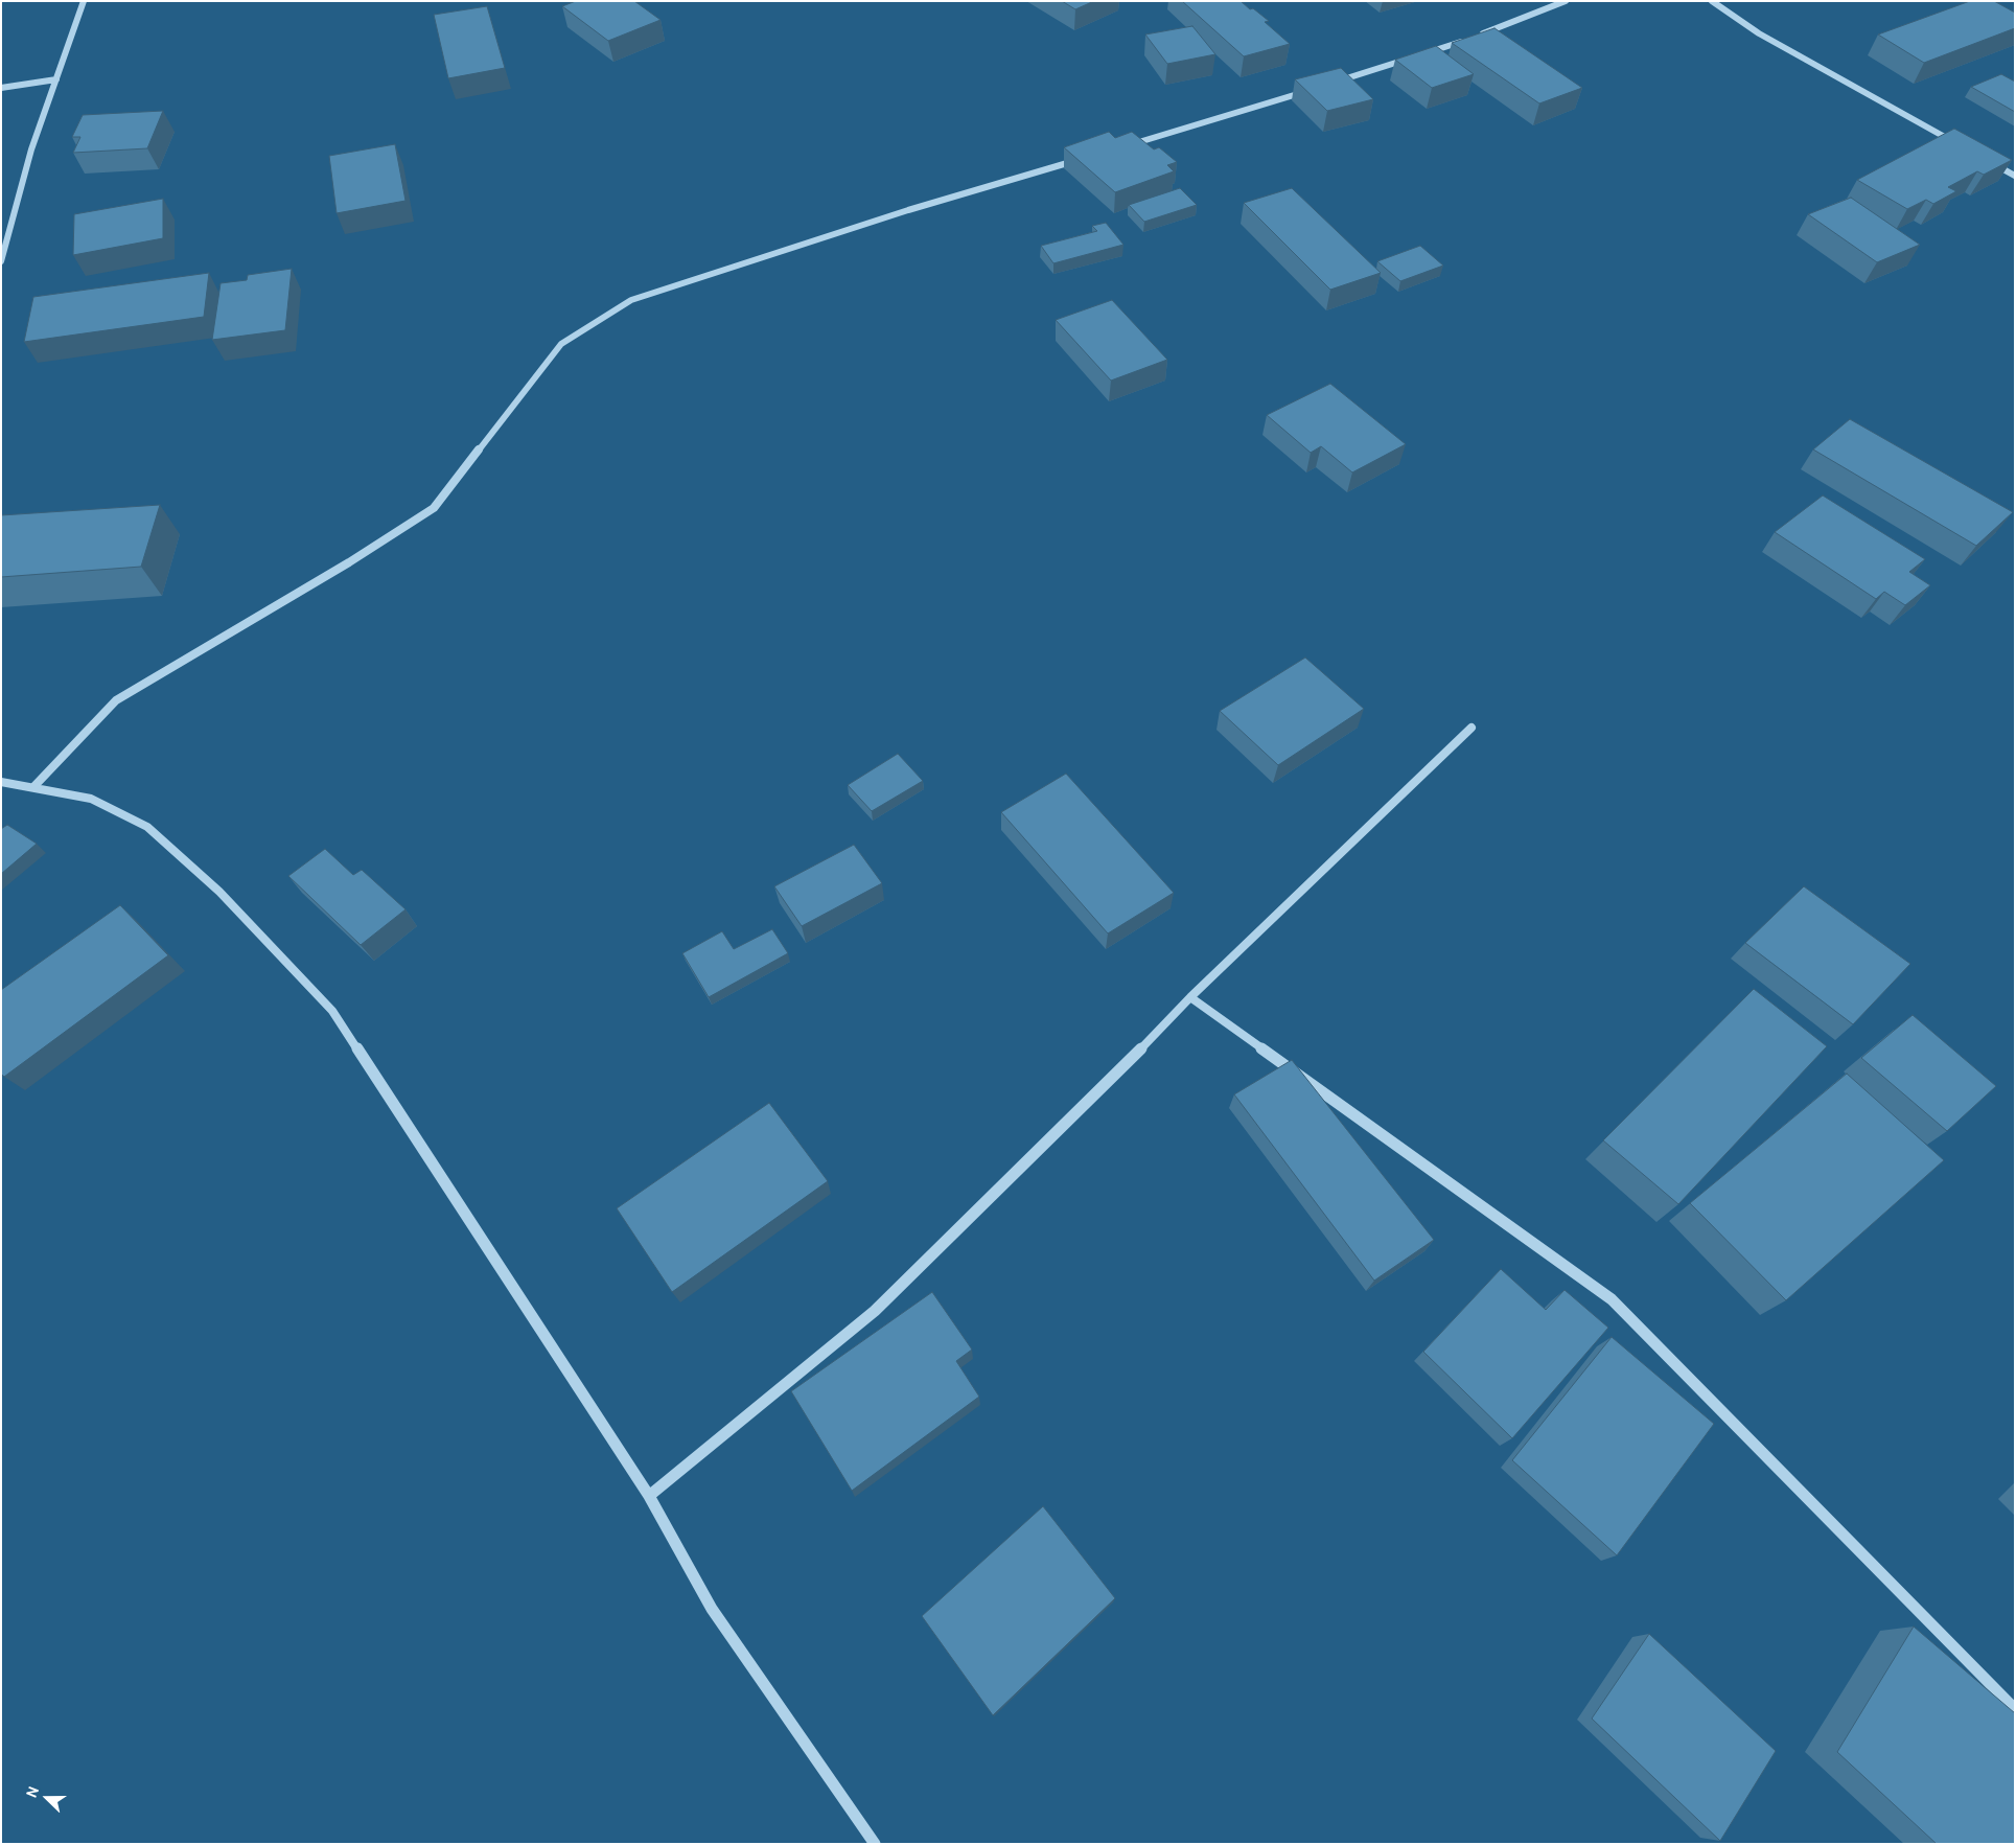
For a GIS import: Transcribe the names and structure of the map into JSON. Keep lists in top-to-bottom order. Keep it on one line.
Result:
{"north":"left"}
